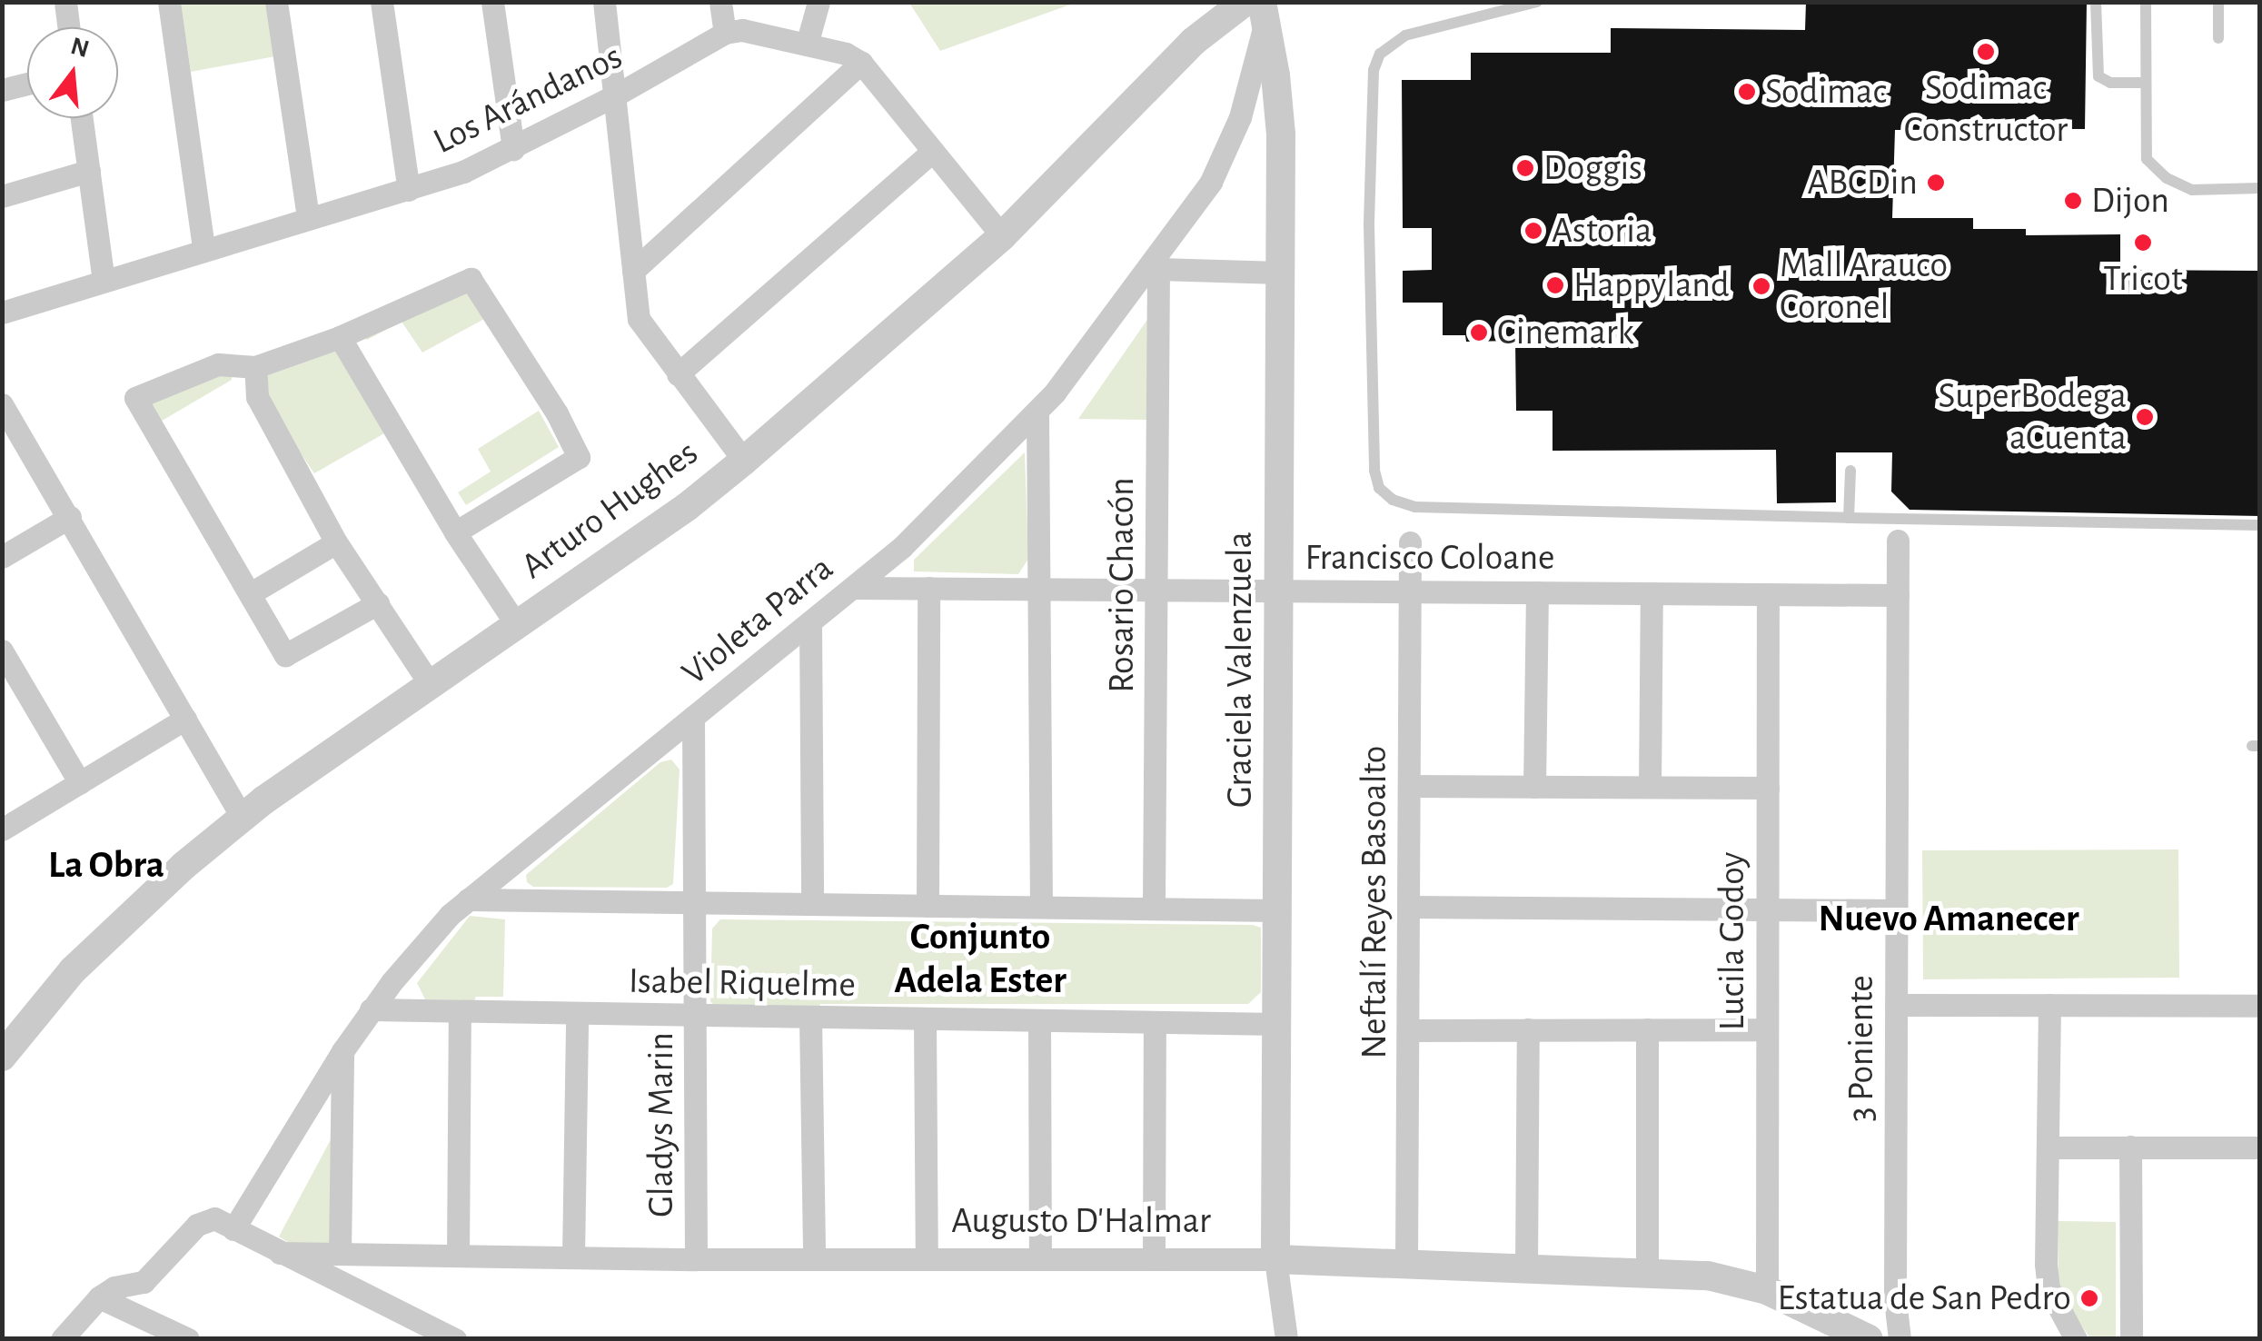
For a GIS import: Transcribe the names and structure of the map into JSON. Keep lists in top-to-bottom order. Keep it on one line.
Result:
{"streets":{"street":["Los Arándanos","Arturo Hughes","Francisco Coloane","Rosario Chacón","Violeta Parra","Graciela Valenzuela","Neftalí Reyes Basoalto","Lucila Godoy","Isabel Riquelme","3 Poniente","Gladys Marin","Augusto D'Halmar"]},"crossings":[["Arturo Hughes","Violeta Parra"],["Arturo Hughes","Graciela Valenzuela"],["Francisco Coloane","Rosario Chacón"],["Francisco Coloane","Violeta Parra"],["Francisco Coloane","Graciela Valenzuela"],["Francisco Coloane","Neftalí Reyes Basoalto"],["Francisco Coloane","Lucila Godoy"],["Francisco Coloane","3 Poniente"],["Rosario Chacón","Violeta Parra"],["Violeta Parra","Graciela Valenzuela"],["Violeta Parra","Isabel Riquelme"],["Violeta Parra","Gladys Marin"],["Graciela Valenzuela","Isabel Riquelme"],["Graciela Valenzuela","Augusto D'Halmar"],["Neftalí Reyes Basoalto","Augusto D'Halmar"],["Lucila Godoy","Augusto D'Halmar"],["Isabel Riquelme","Gladys Marin"],["Gladys Marin","Augusto D'Halmar"]],"districts":["La Obra","Nuevo Amanecer","Conjunto Adela Ester"],"places":["Sodimac Constructor","Sodimac","Doggis","ABCDin","Dijon","Astoria","Tricot","Happyland","Mall Arauco Coronel","Cinemark","SuperBodega aCuenta","Estatua de San Pedro"],"north":"top"}
